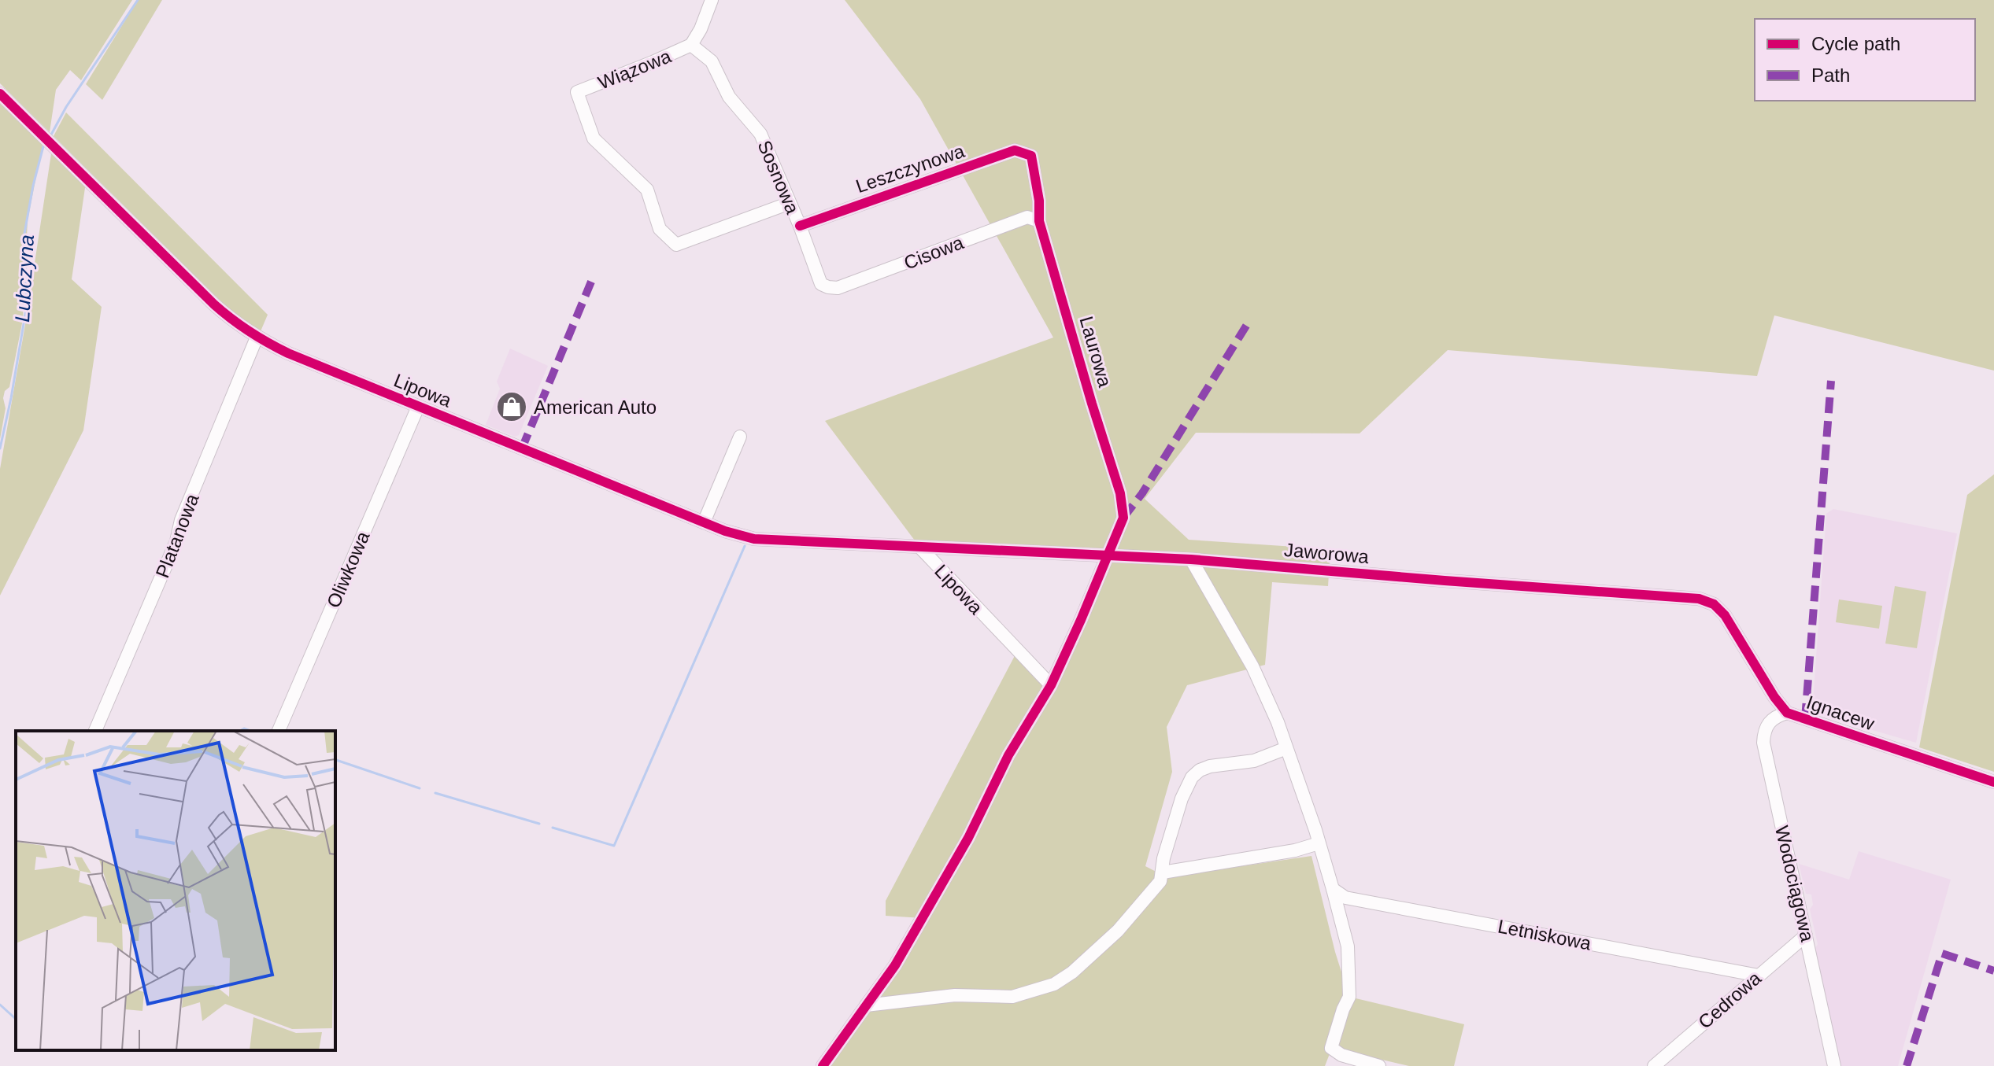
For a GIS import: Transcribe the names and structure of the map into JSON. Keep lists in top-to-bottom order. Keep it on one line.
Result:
{"streets":{"street":["Wiązowa","Leszczynowa","Sosnowa","Cisowa","Laurowa","Lipowa","Platanowa","Jaworowa","Oliwkowa","Ignacew","Wodociągowa","Letniskowa","Cedrowa"]},"crossings":[["Wiązowa","Sosnowa"],["Leszczynowa","Sosnowa"],["Leszczynowa","Laurowa"],["Sosnowa","Cisowa"],["Cisowa","Laurowa"],["Laurowa","Lipowa"],["Laurowa","Jaworowa"],["Lipowa","Platanowa"],["Lipowa","Jaworowa"],["Lipowa","Oliwkowa"],["Jaworowa","Ignacew"],["Ignacew","Wodociągowa"],["Wodociągowa","Cedrowa"],["Letniskowa","Cedrowa"]],"water":["Lubczyna"],"places":{"shop":["American Auto"]},"legend":["Cycle path","Path"]}
